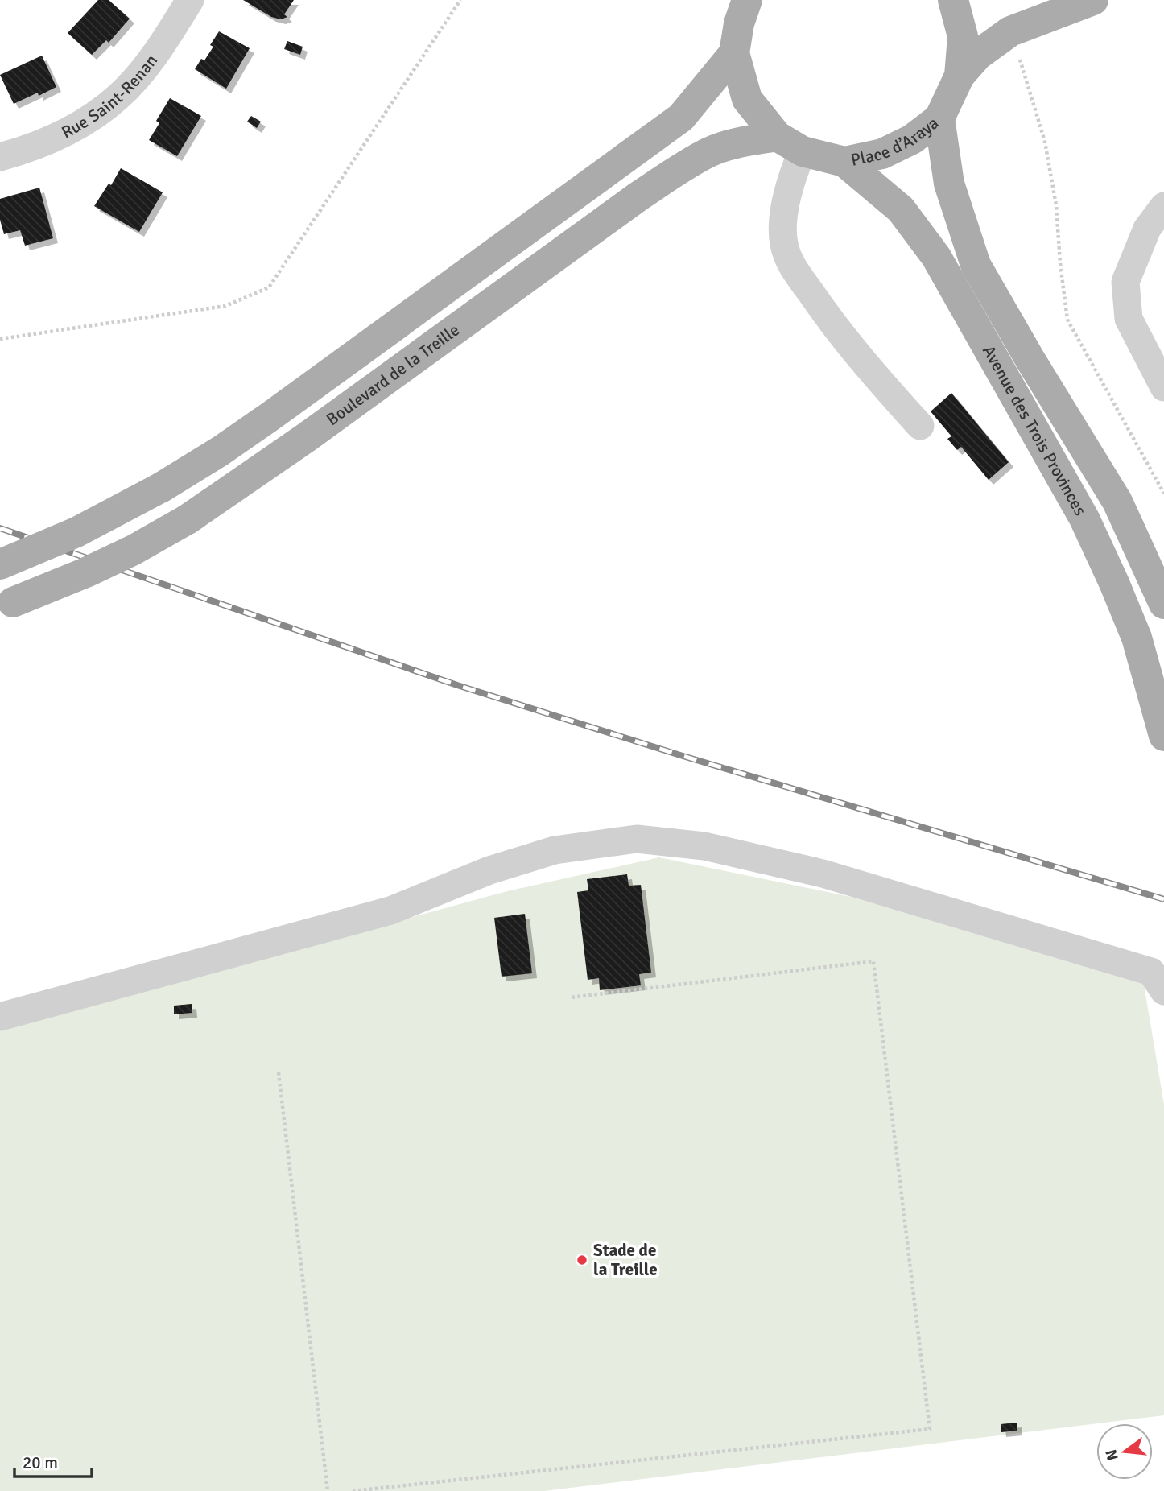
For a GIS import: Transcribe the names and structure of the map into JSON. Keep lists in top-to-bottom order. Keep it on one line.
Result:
{"streets":{"main road":["Place d’Araya","Boulevard de la Treille","Avenue des Trois Provinces"],"street":["Rue Saint-Renan"]},"crossings":[["Place d’Araya","Boulevard de la Treille"],["Place d’Araya","Avenue des Trois Provinces"]],"places":["Stade de la Treille"],"scale_bar":"20 m","north":"left"}
